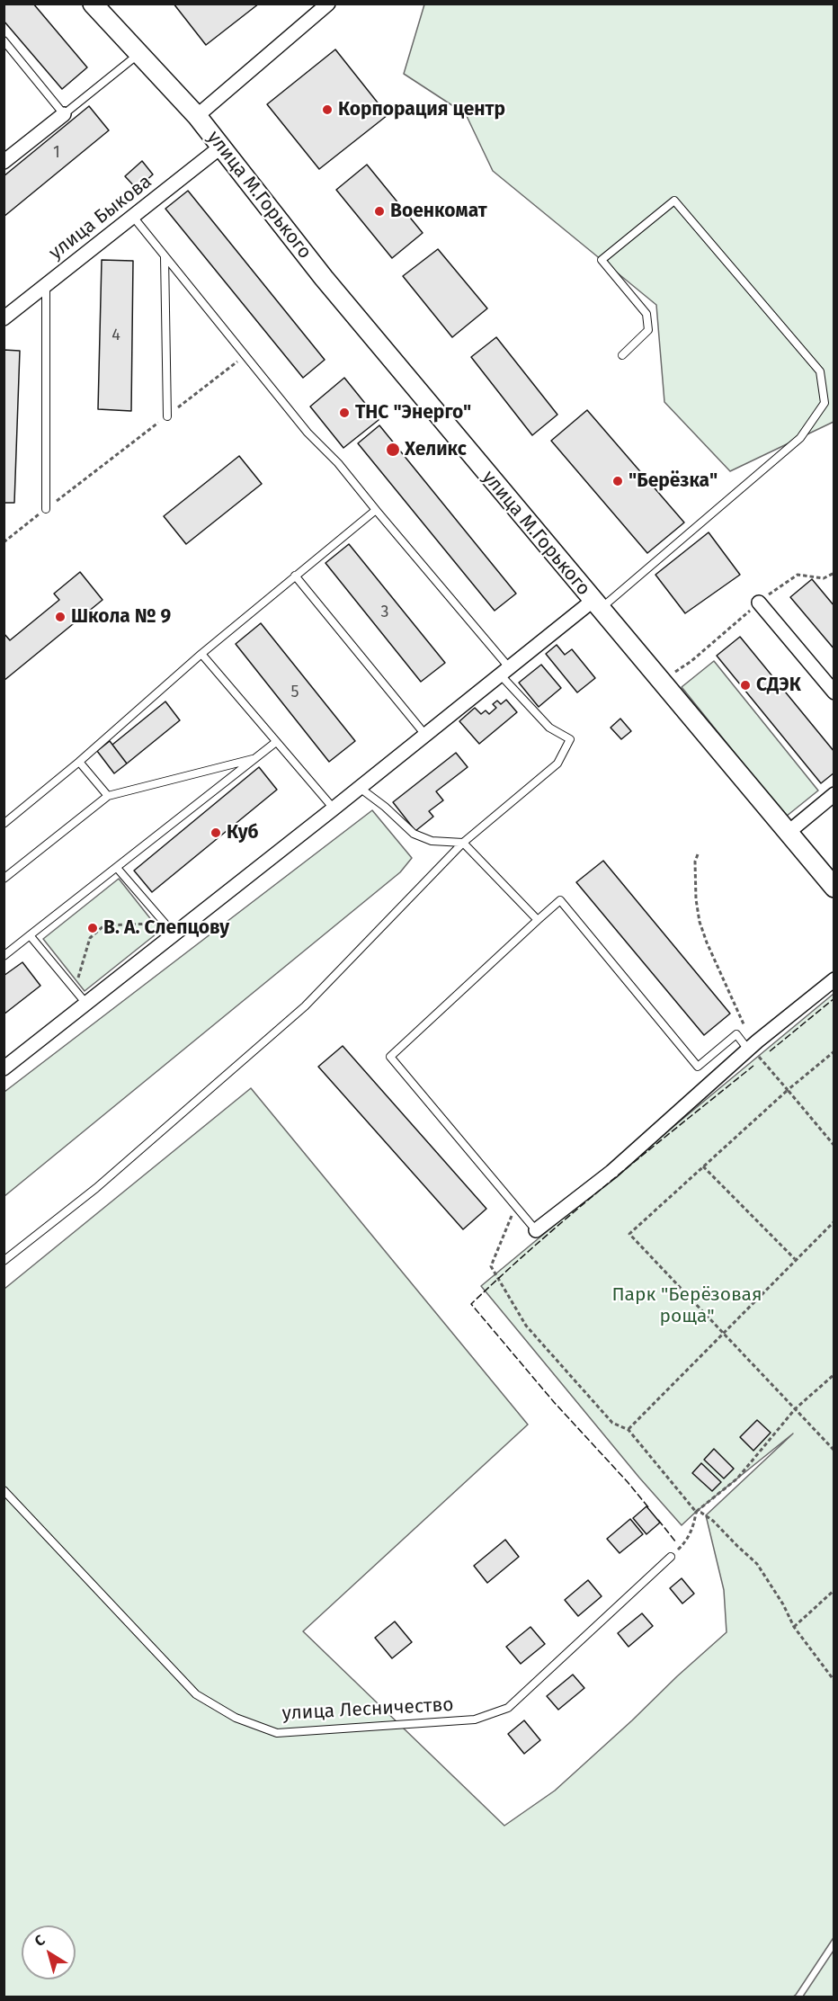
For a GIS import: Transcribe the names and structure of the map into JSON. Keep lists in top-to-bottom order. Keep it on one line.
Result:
{"streets":{"main road":["улица М.Горького"],"street":["улица Быкова"],"lane":["улица Лесничество"]},"crossings":[["улица М.Горького","улица Быкова"]],"parks":["Парк \"Берёзовая роща\""],"places":["Корпорация центр","Военкомат","ТНС \"Энерго\"","Хеликс","\"Берёзка\"","Школа № 9","СДЭК","Куб","В. А. Слепцову"],"house_numbers":["1","4","3","5"],"north":"top left"}
